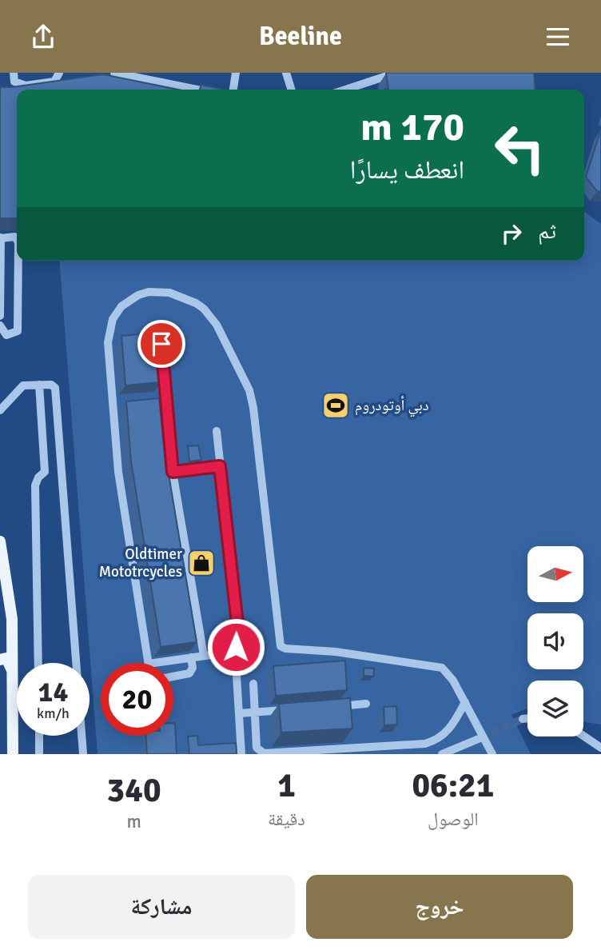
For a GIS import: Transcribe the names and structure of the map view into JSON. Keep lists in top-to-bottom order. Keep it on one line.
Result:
{"places":{"sports":["دبي أوتودروم"],"shop":["Oldtimer Mototrcycles"]},"north":"right","page":{"header":"Beeline","turn":["170 m","انعطف يسارًا"],"then":"ثم","speed":"14 km/h","limit":"20","eta":["06:21","الوصول","1","دقيقة","340","m"],"buttons":["خروج","مشاركة"]}}
